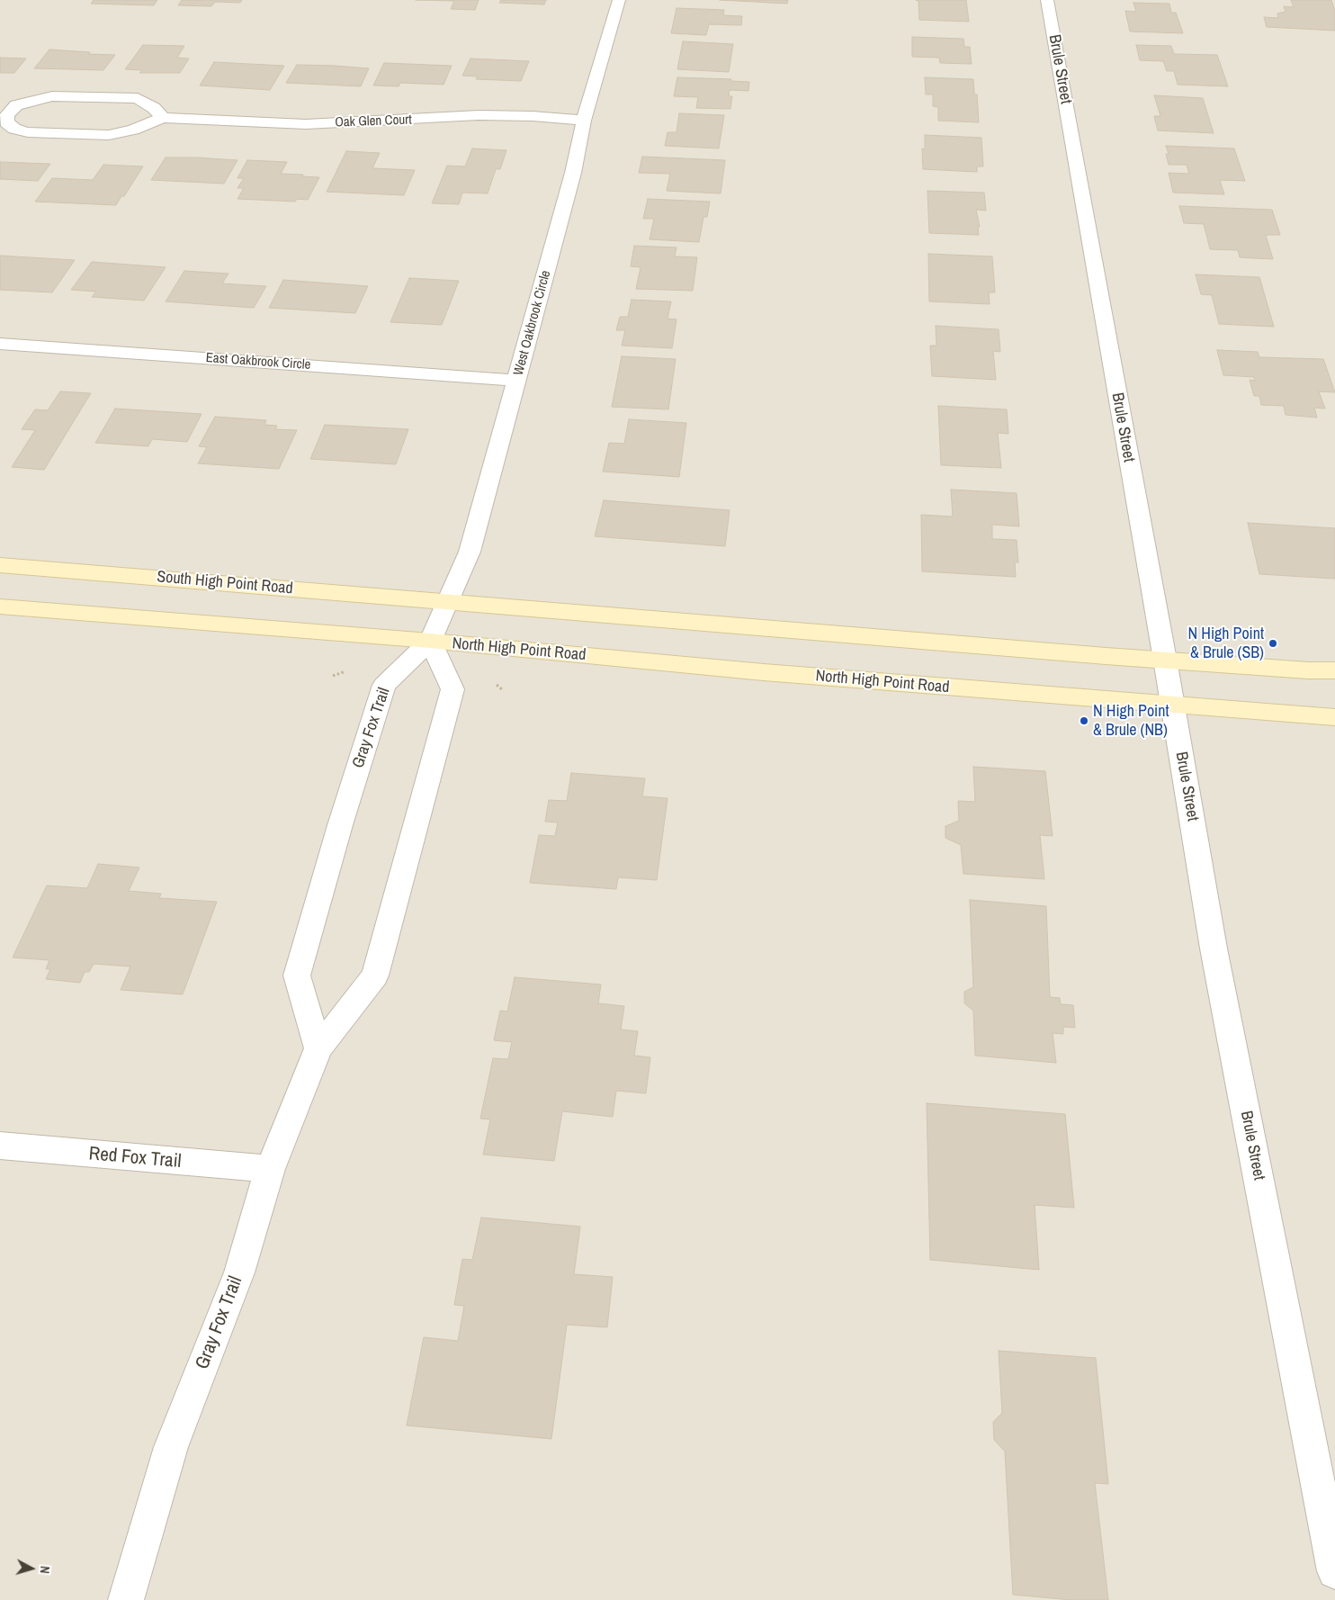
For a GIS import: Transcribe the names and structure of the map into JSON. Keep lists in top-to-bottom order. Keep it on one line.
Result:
{"streets":{"street":["Brule Street","Oak Glen Court","West Oakbrook Circle","East Oakbrook Circle","South High Point Road","North High Point Road","Gray Fox Trail","Red Fox Trail"]},"crossings":[["Brule Street","North High Point Road"],["Oak Glen Court","West Oakbrook Circle"],["West Oakbrook Circle","East Oakbrook Circle"],["West Oakbrook Circle","South High Point Road"],["West Oakbrook Circle","North High Point Road"],["West Oakbrook Circle","Gray Fox Trail"],["North High Point Road","Gray Fox Trail"],["Gray Fox Trail","Red Fox Trail"]],"places":["N High Point & Brule (SB)","N High Point & Brule (NB)"],"north":"right"}
